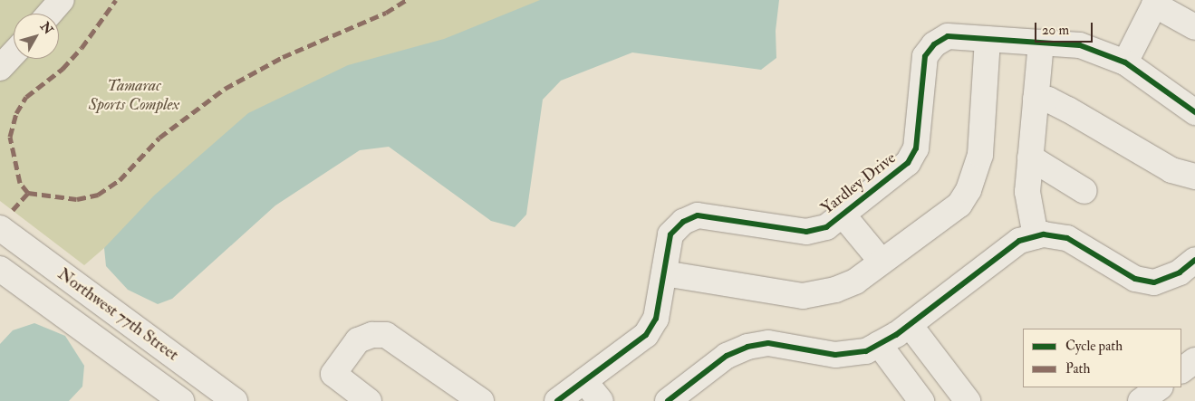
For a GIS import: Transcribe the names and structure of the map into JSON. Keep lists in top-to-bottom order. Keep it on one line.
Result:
{"streets":{"street":["Yardley Drive","Northwest 77th Street"]},"parks":["Tamarac Sports Complex"],"legend":["Cycle path","Path"],"scale_bar":"20 m","north":"top right"}
